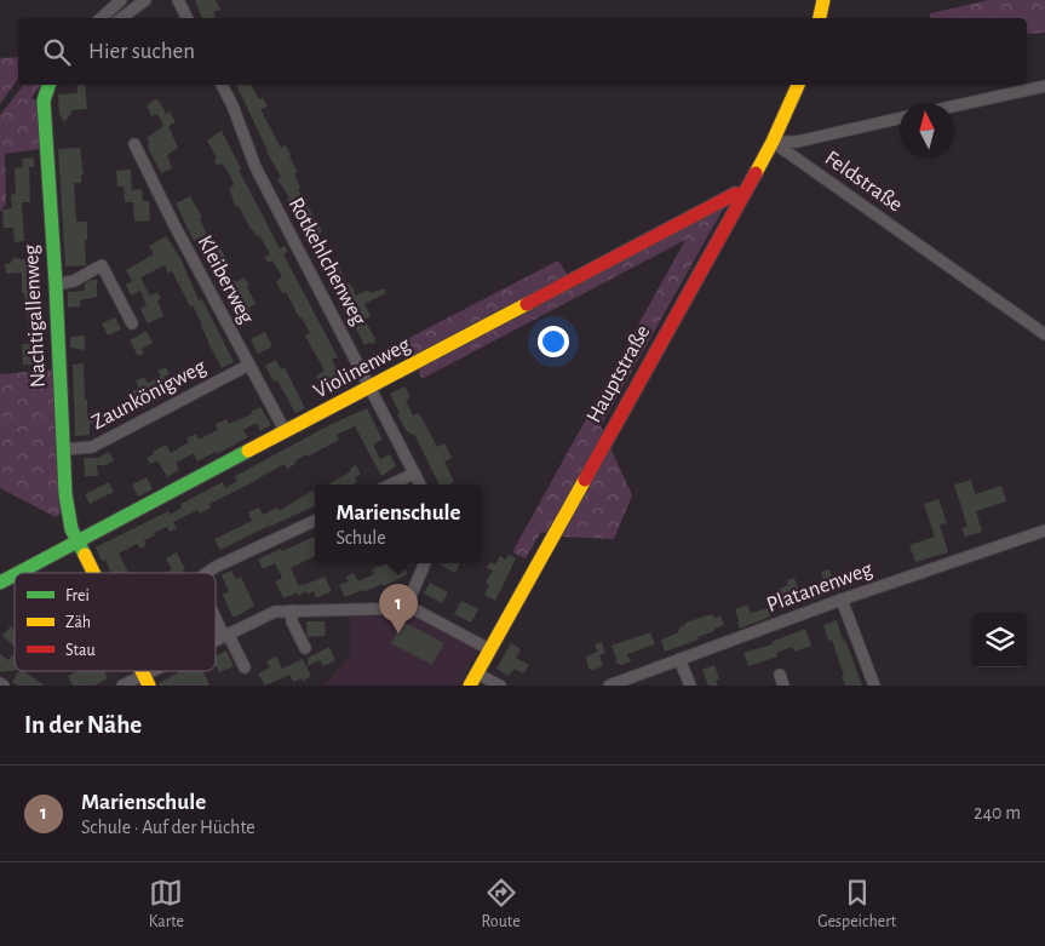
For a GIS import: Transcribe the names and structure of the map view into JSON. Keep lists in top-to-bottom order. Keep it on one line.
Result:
{"streets":{"street":["Feldstraße","Rotkehlchenweg","Kleiberweg","Nachtigallenweg","Violinenweg","Hauptstraße","Zaunkönigweg","Platanenweg"]},"crossings":[["Feldstraße","Hauptstraße"],["Rotkehlchenweg","Violinenweg"],["Kleiberweg","Violinenweg"],["Kleiberweg","Zaunkönigweg"],["Nachtigallenweg","Violinenweg"],["Nachtigallenweg","Zaunkönigweg"],["Violinenweg","Hauptstraße"]],"legend":["Frei","Zäh","Stau"],"north":"top","page":{"search":"Hier suchen","popup":["Marienschule","Schule"],"pins":"1","heading":"In der Nähe","list":[{"mark":"1","name":"Marienschule","note":"Schule · Auf der Hüchte","value":"240 m"}],"nav":["Karte","Route","Gespeichert"]}}
